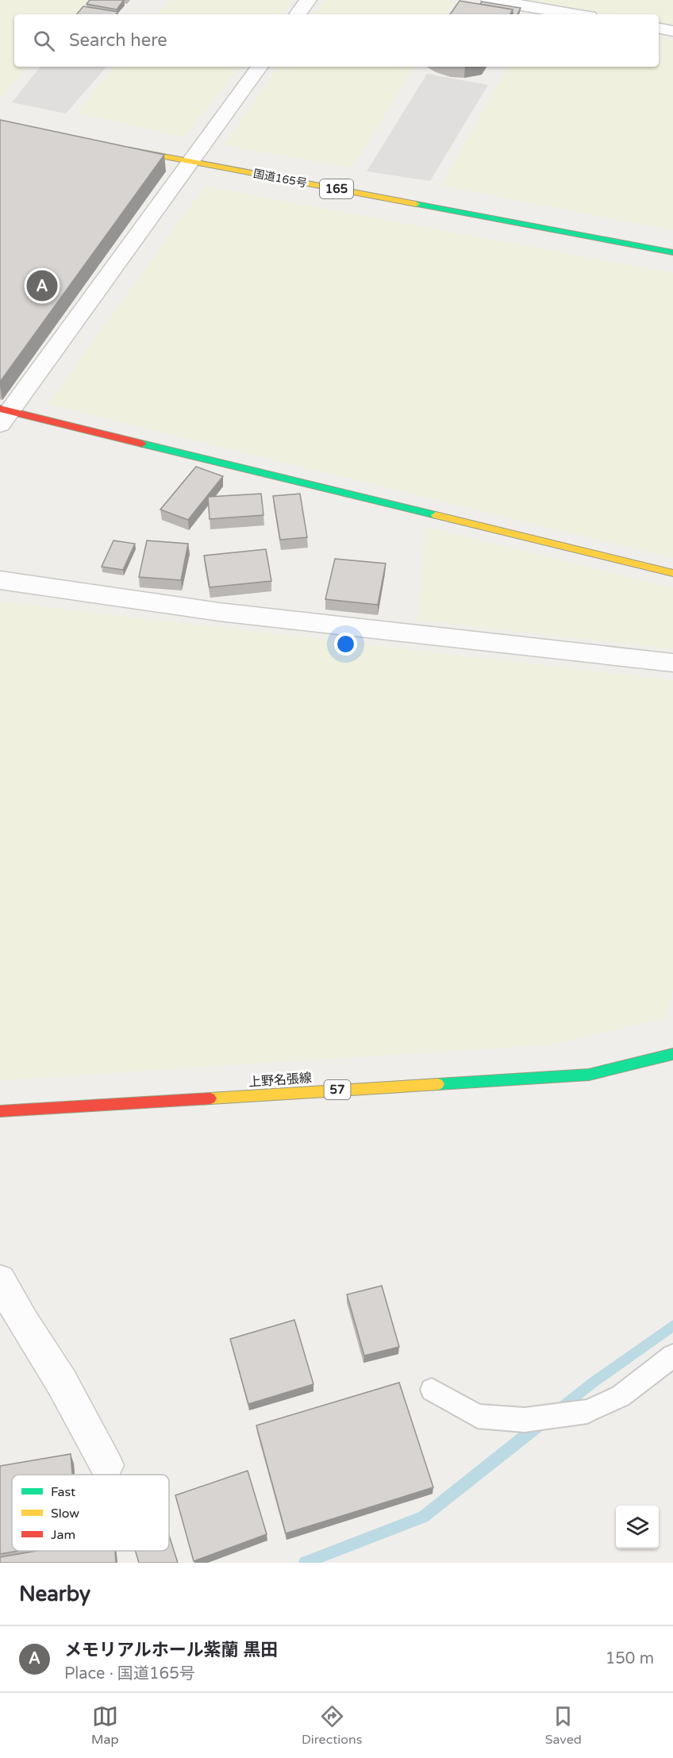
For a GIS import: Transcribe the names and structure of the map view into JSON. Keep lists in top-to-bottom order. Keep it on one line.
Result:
{"streets":{"main road":["国道165号","165","上野名張線","57"]},"legend":["Fast","Slow","Jam"],"page":{"search":"Search here","pins":"A","heading":"Nearby","list":[{"mark":"A","name":"メモリアルホール紫蘭 黒田","note":"Place · 国道165号","value":"150 m"}],"nav":["Map","Directions","Saved"]}}
